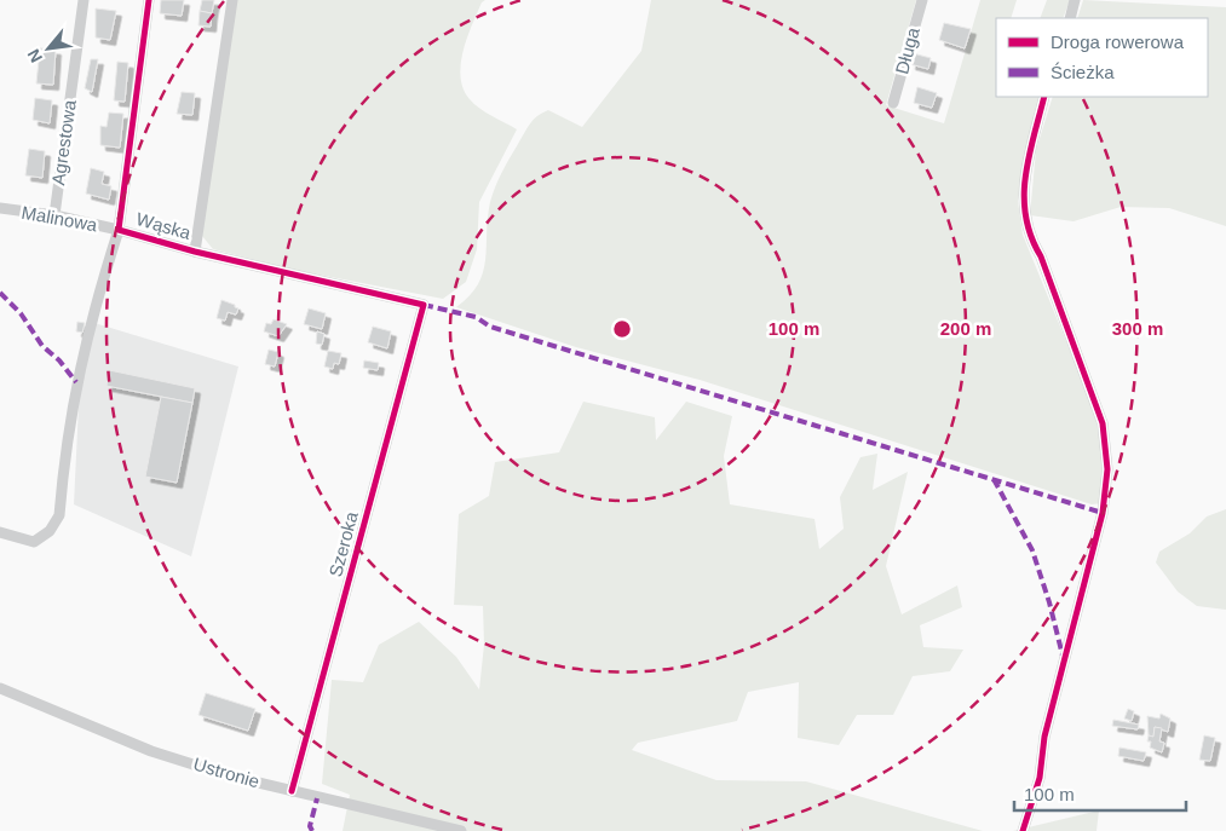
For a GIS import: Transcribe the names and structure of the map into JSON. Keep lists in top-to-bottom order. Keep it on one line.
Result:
{"streets":{"street":["Długa","Agrestowa","Malinowa","Wąska","Szeroka","Ustronie"]},"crossings":[["Agrestowa","Malinowa"],["Malinowa","Wąska"],["Wąska","Szeroka"],["Szeroka","Ustronie"]],"legend":["Droga rowerowa","Ścieżka"],"scale_bar":"100 m","north":"bottom left","rings":["100 m","200 m","300 m"]}
